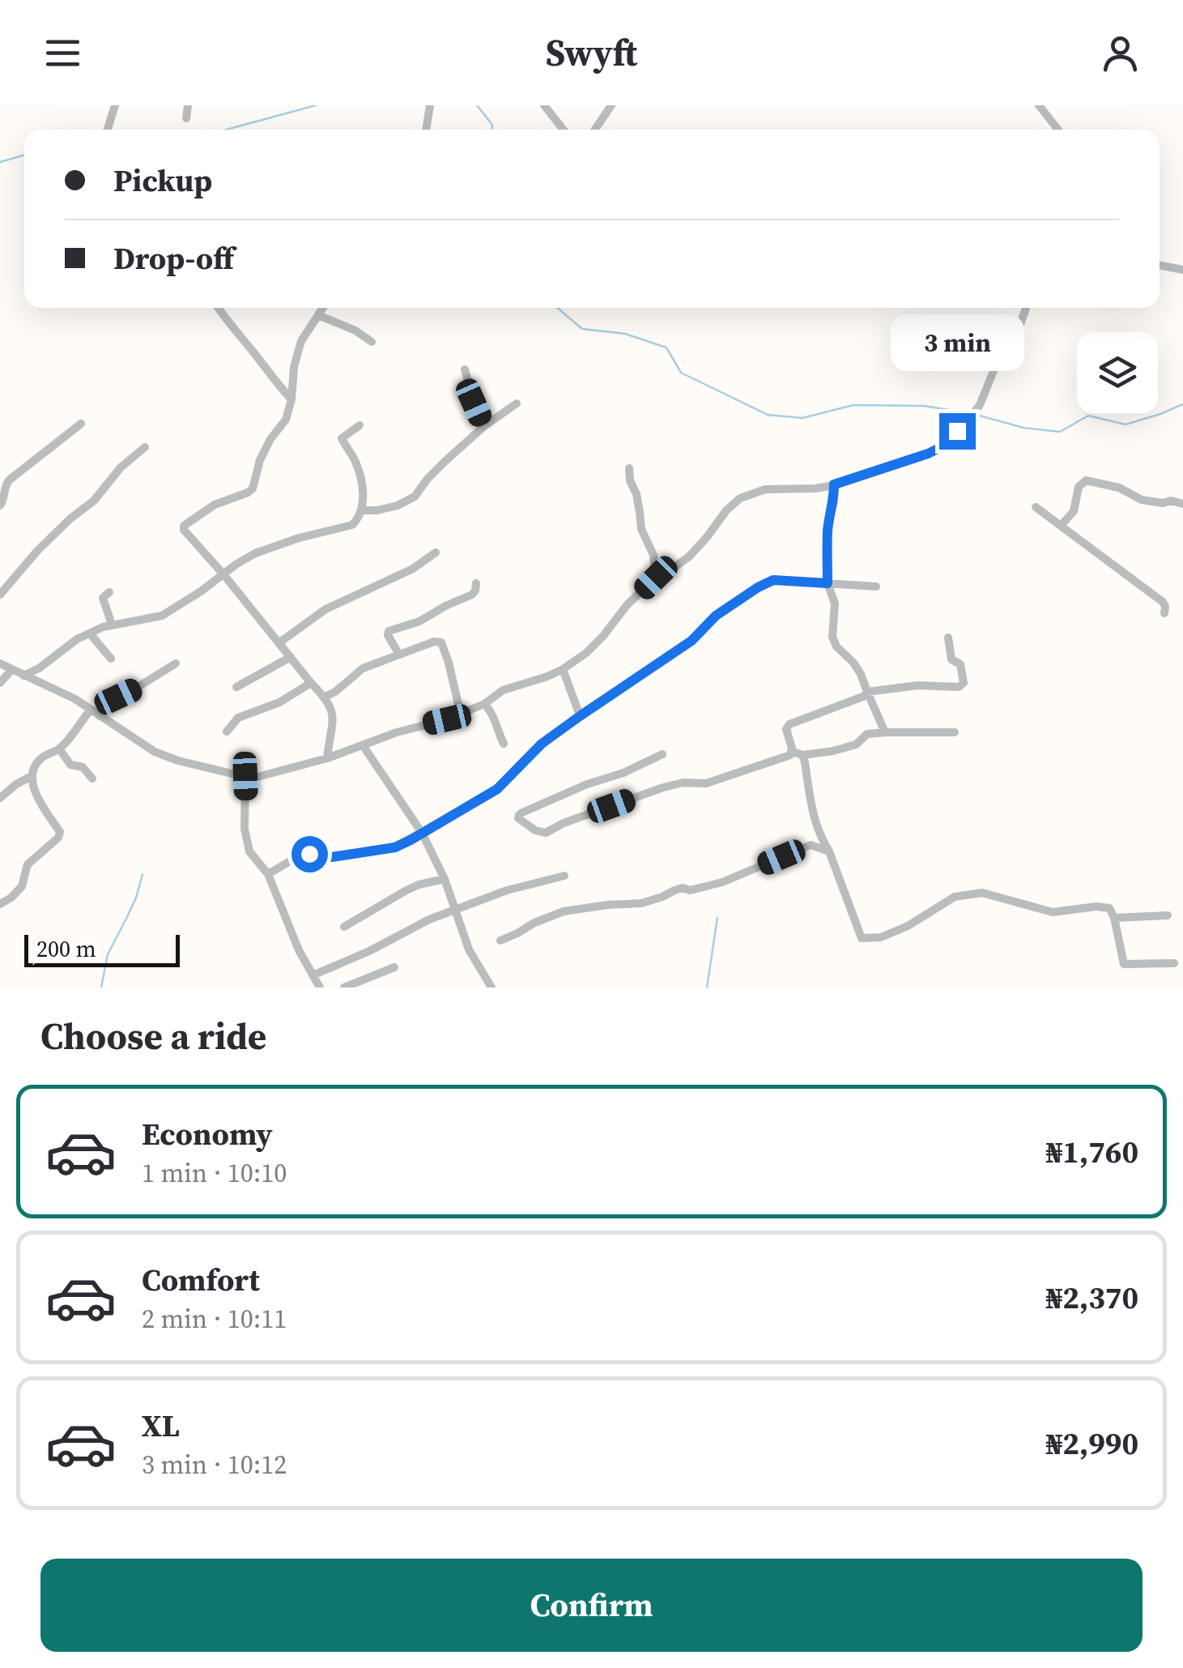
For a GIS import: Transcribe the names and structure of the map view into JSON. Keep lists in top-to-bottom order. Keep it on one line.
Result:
{"scale_bar":"200 m","page":{"header":"Swyft","banner":["Pickup","Drop-off"],"bubble":"3 min","scale":"200 m","heading":"Choose a ride","list":[{"name":"Economy","note":"1 min · 10:10","value":"₦1,760"},{"name":"Comfort","note":"2 min · 10:11","value":"₦2,370"},{"name":"XL","note":"3 min · 10:12","value":"₦2,990"}],"buttons":"Confirm"}}
